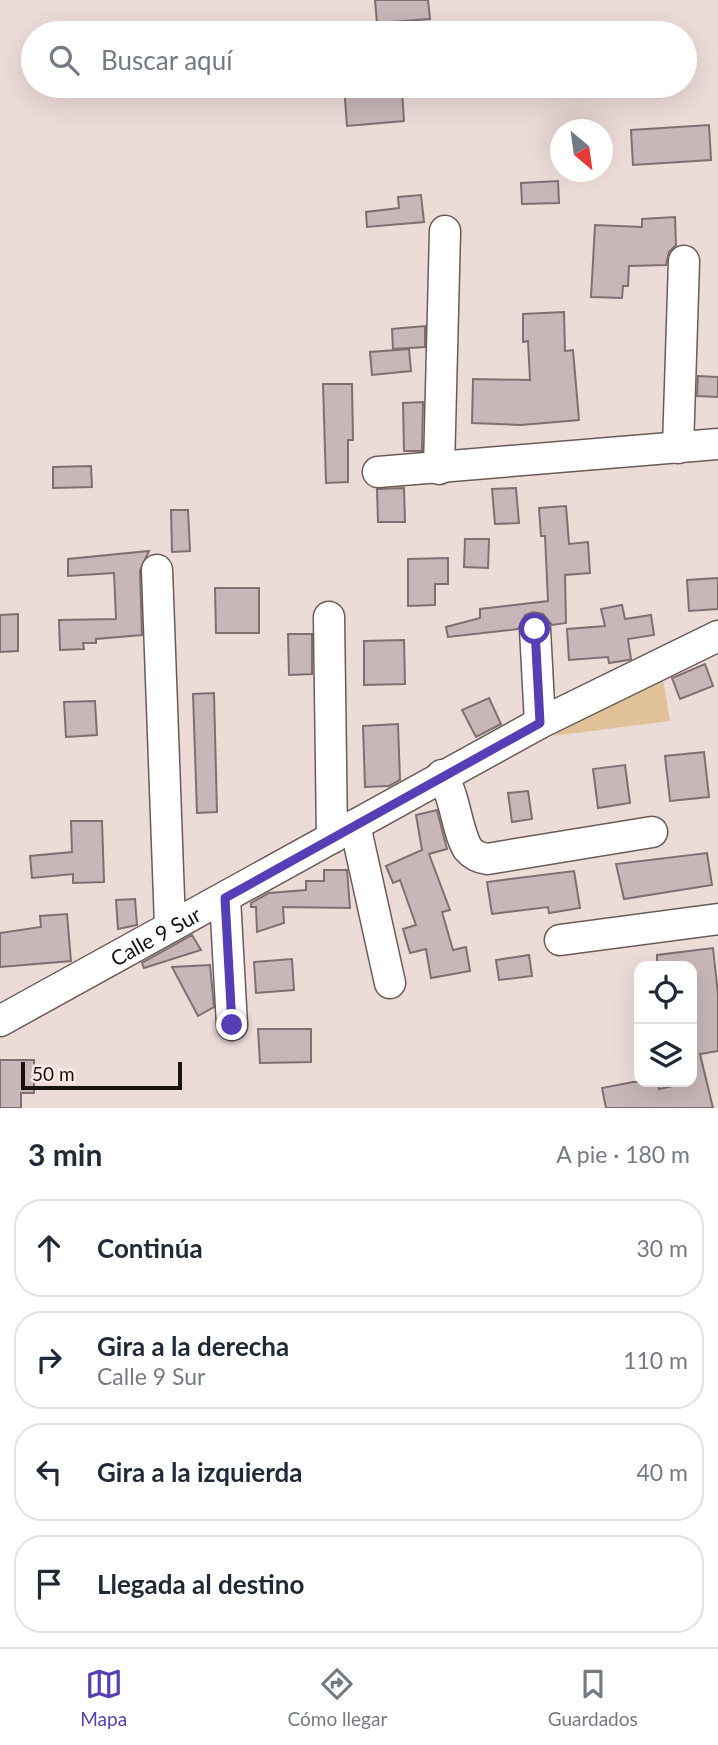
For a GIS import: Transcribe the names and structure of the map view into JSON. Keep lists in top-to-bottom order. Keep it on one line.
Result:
{"streets":{"street":["Calle 9 Sur"]},"scale_bar":"50 m","north":"bottom right","page":{"search":"Buscar aquí","scale":"50 m","heading":["3 min","A pie · 180 m"],"list":[["Continúa","30 m"],["Gira a la derecha","Calle 9 Sur","110 m"],["Gira a la izquierda","40 m"],"Llegada al destino"],"nav":["Mapa","Cómo llegar","Guardados"]}}
